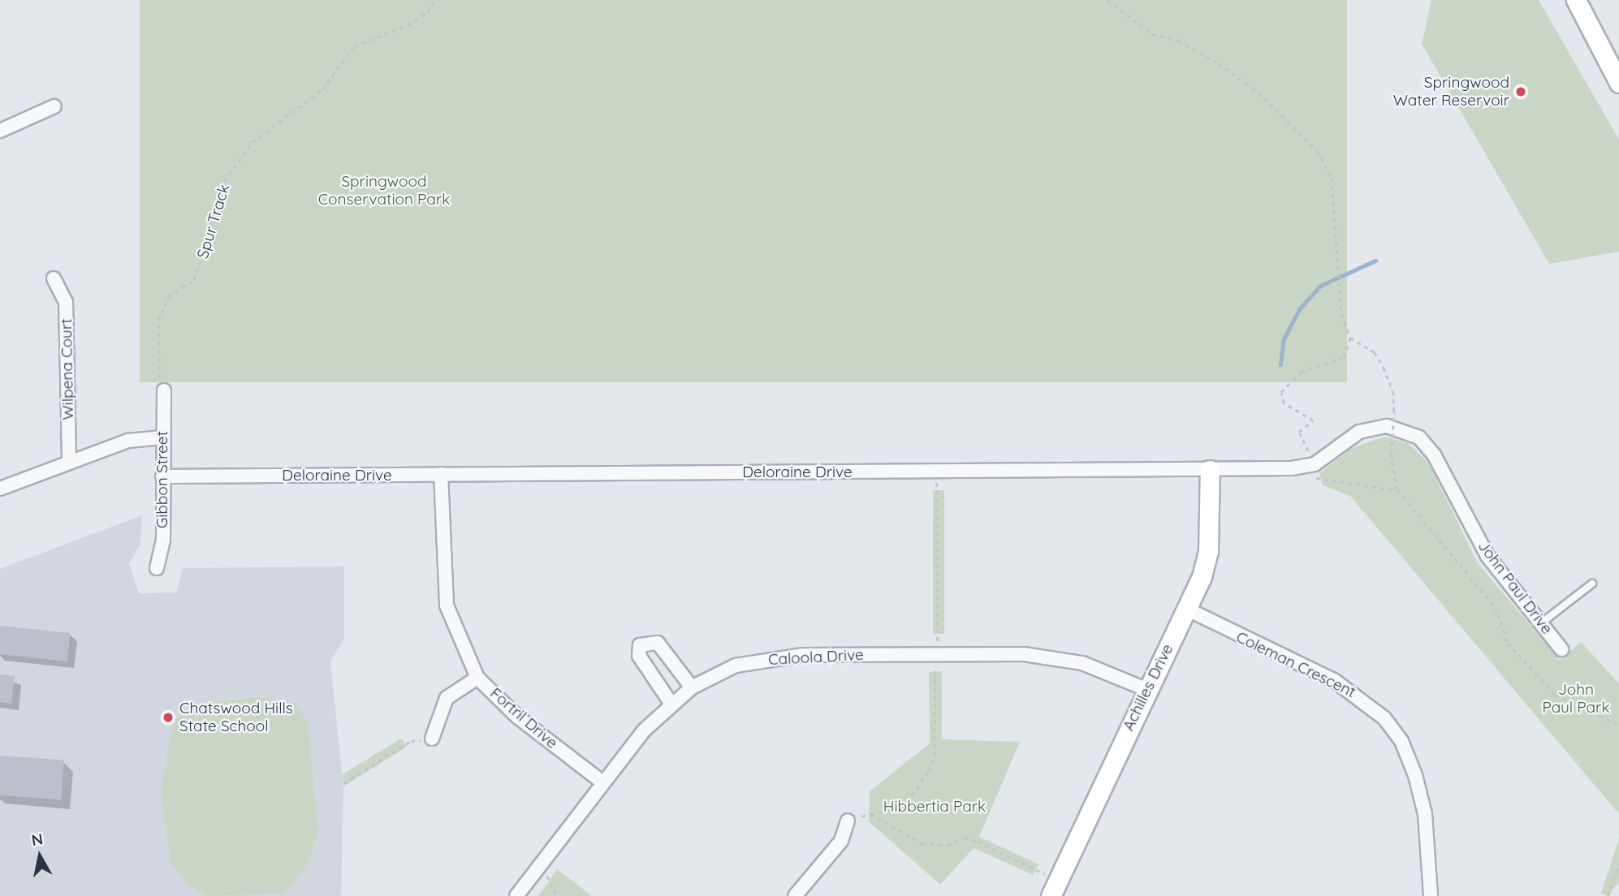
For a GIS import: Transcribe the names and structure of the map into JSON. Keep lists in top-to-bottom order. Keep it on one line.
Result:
{"streets":{"street":["Wilpena Court","Deloraine Drive","Gibbon Street","John Paul Drive","Caloola Drive","Coleman Crescent","Achilles Drive","Fortril Drive"],"path":["Spur Track"]},"crossings":[["Spur Track","Gibbon Street"],["Deloraine Drive","Gibbon Street"],["Deloraine Drive","John Paul Drive"],["Deloraine Drive","Achilles Drive"],["Deloraine Drive","Fortril Drive"],["Caloola Drive","Achilles Drive"],["Caloola Drive","Fortril Drive"],["Coleman Crescent","Achilles Drive"]],"parks":["Springwood Conservation Park","John Paul Park","Hibbertia Park"],"places":["Springwood Water Reservoir","Chatswood Hills State School"],"north":"top"}
